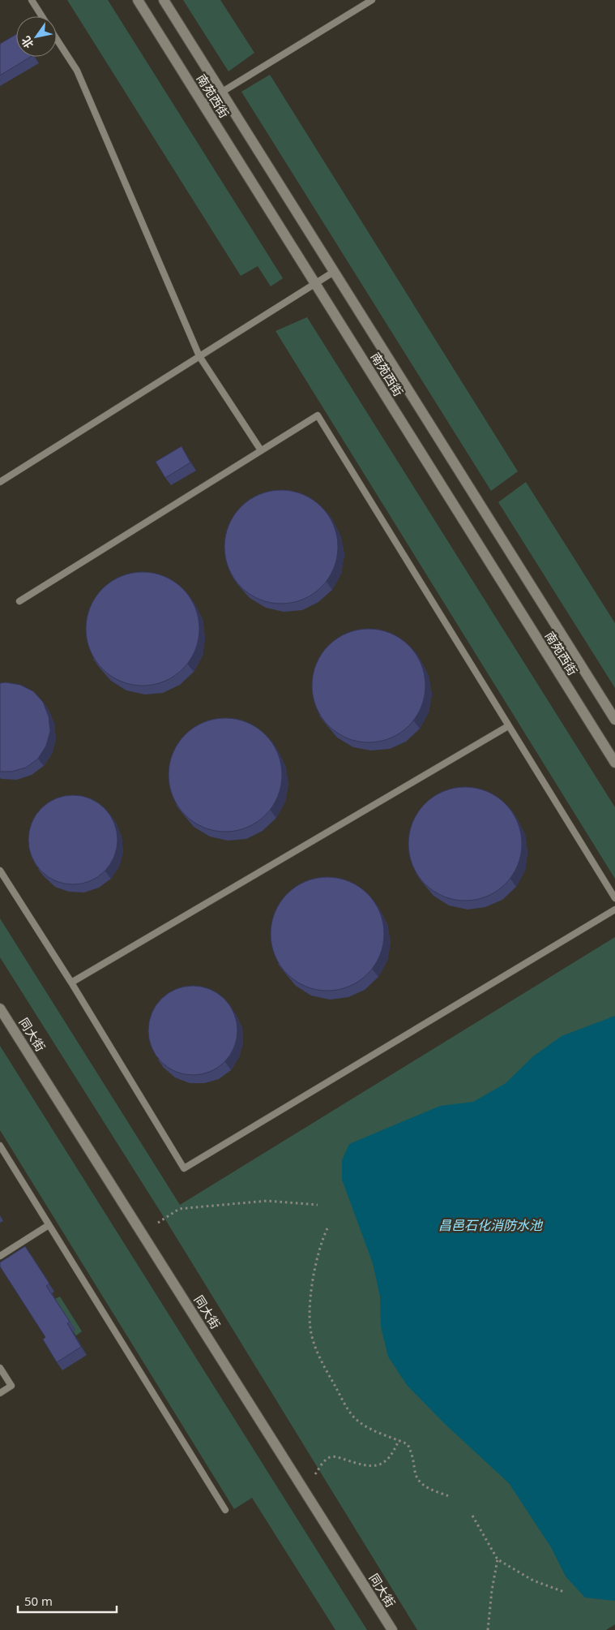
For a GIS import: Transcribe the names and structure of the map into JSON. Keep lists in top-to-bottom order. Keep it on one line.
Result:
{"streets":{"main road":["南苑西街","同大街"]},"water":["昌邑石化消防水池"],"scale_bar":"50 m","north":"bottom left"}
